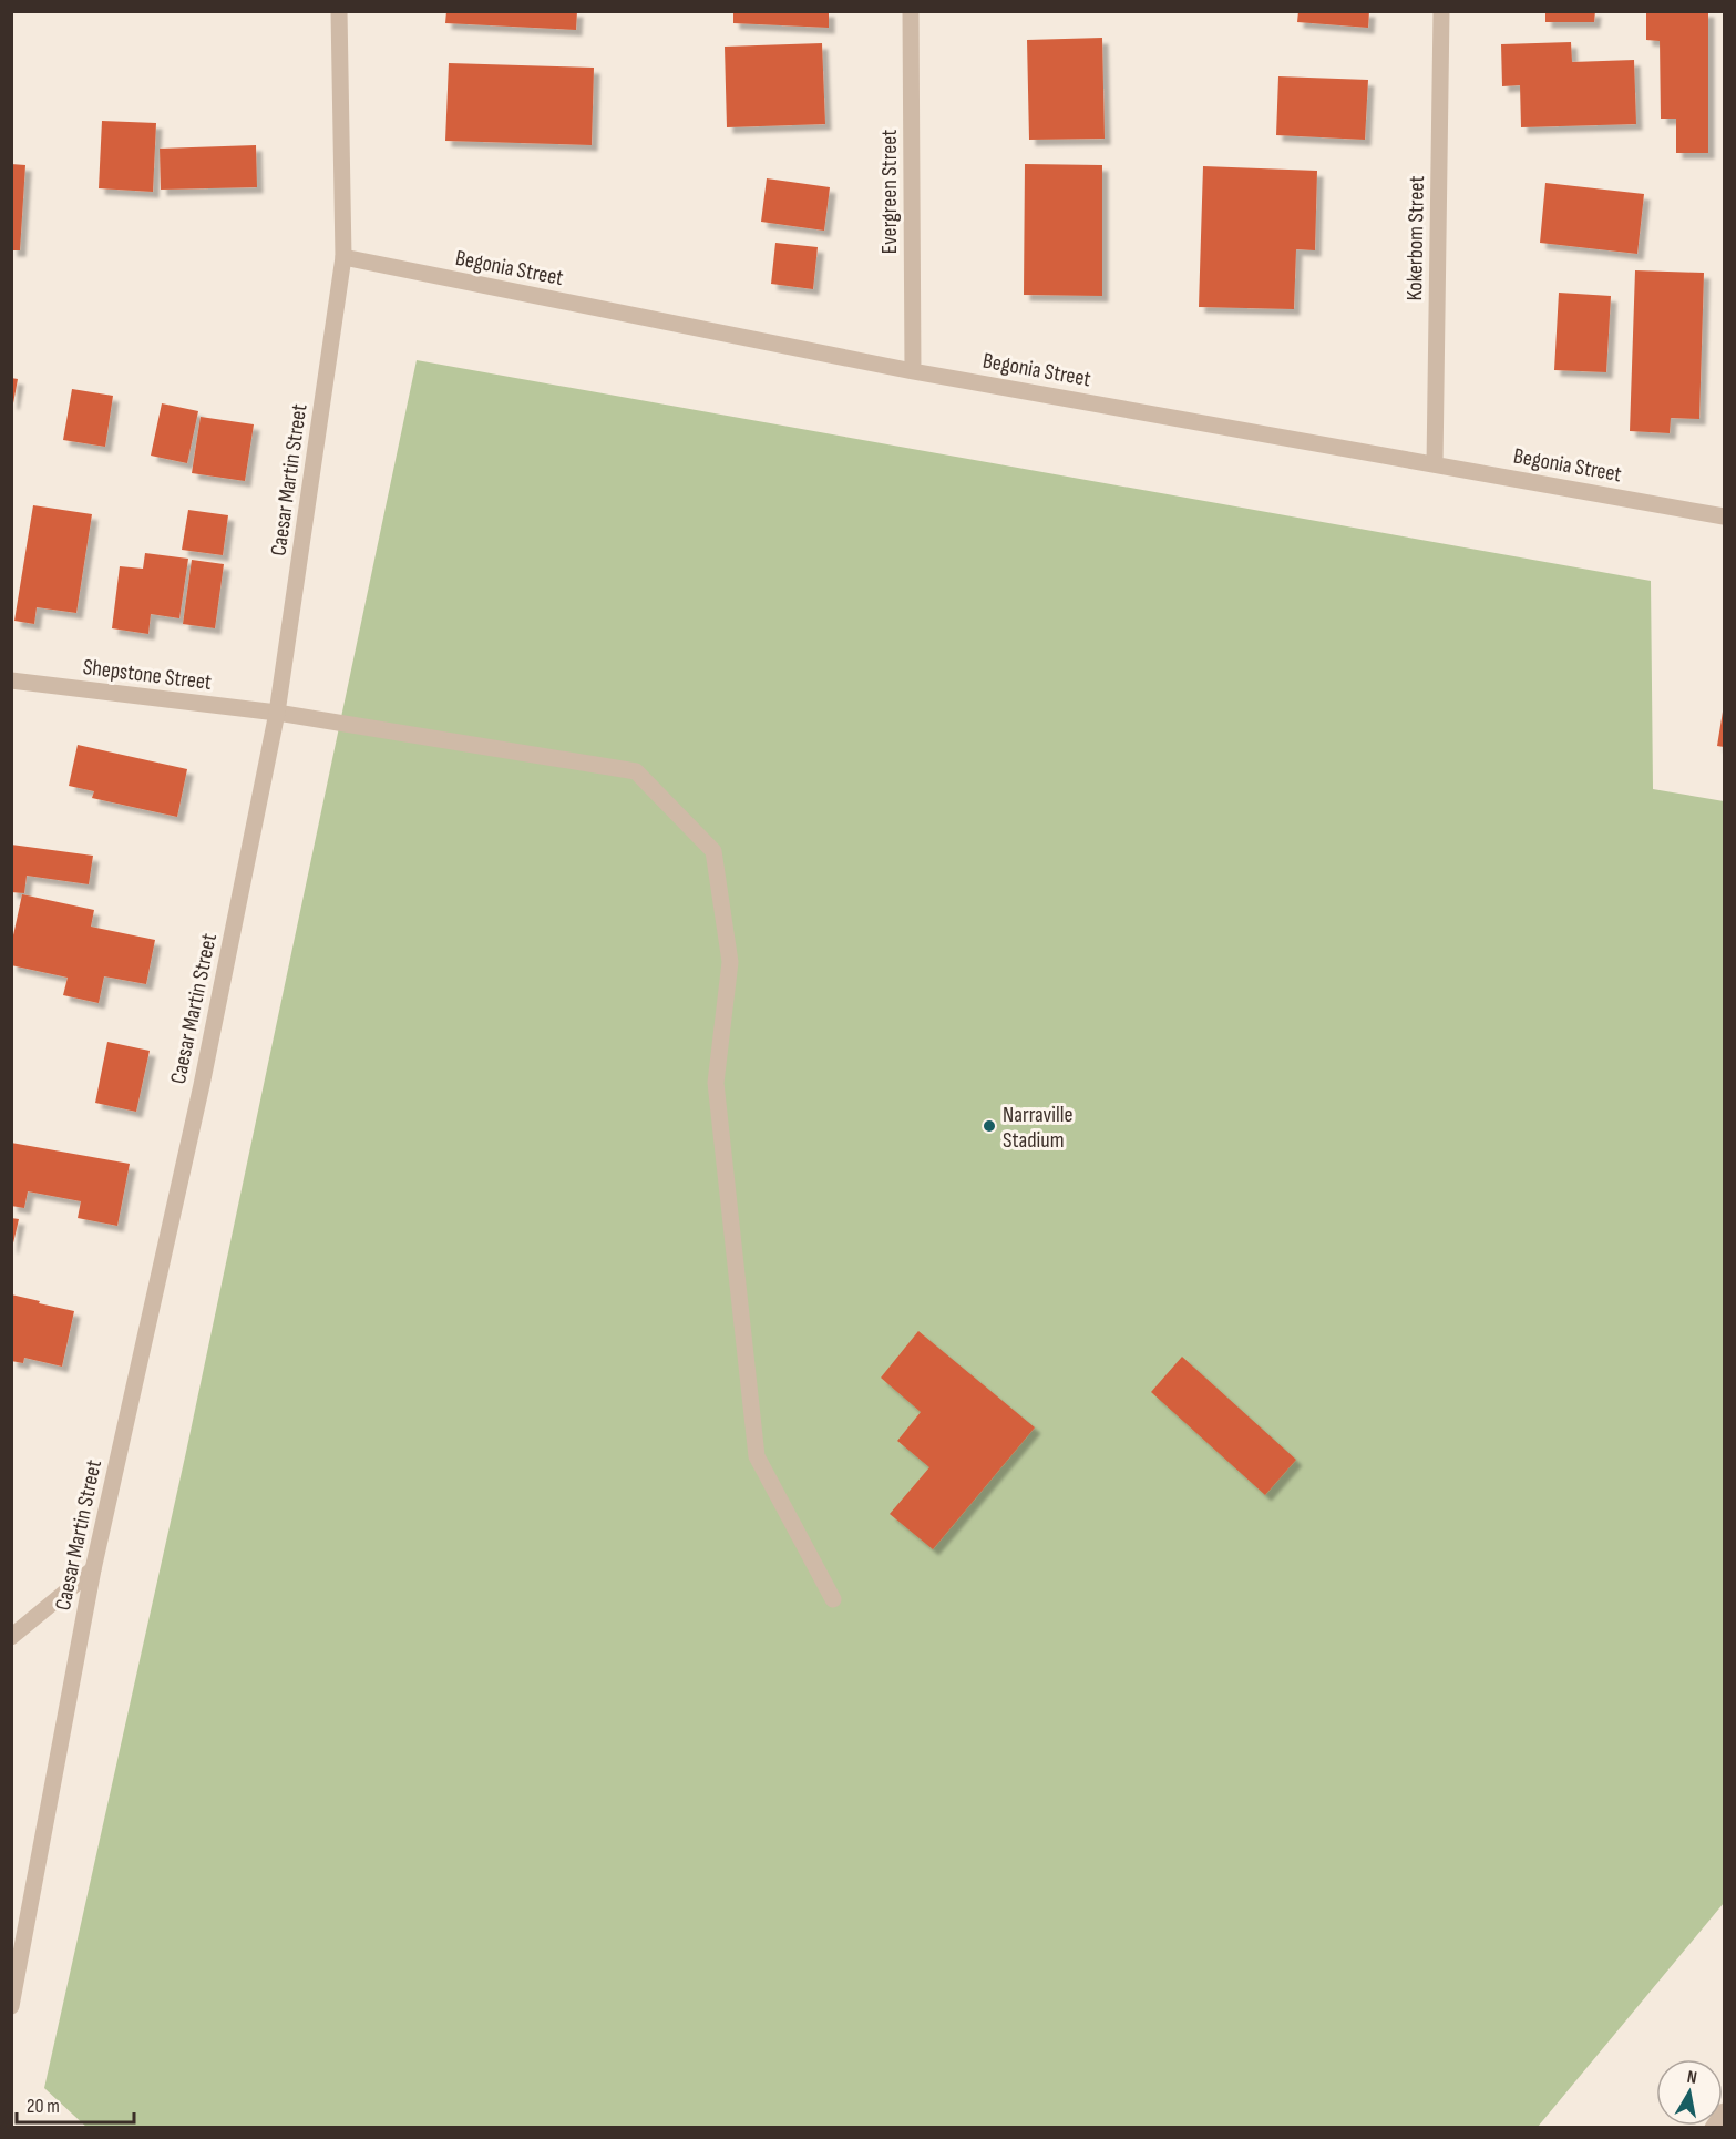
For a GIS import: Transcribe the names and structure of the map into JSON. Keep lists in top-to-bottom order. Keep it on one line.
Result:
{"streets":{"street":["Evergreen Street","Kokerbom Street","Begonia Street","Caesar Martin Street","Shepstone Street"]},"crossings":[["Evergreen Street","Begonia Street"],["Kokerbom Street","Begonia Street"],["Begonia Street","Caesar Martin Street"],["Caesar Martin Street","Shepstone Street"]],"places":["Narraville Stadium"],"scale_bar":"20 m","north":"top"}
